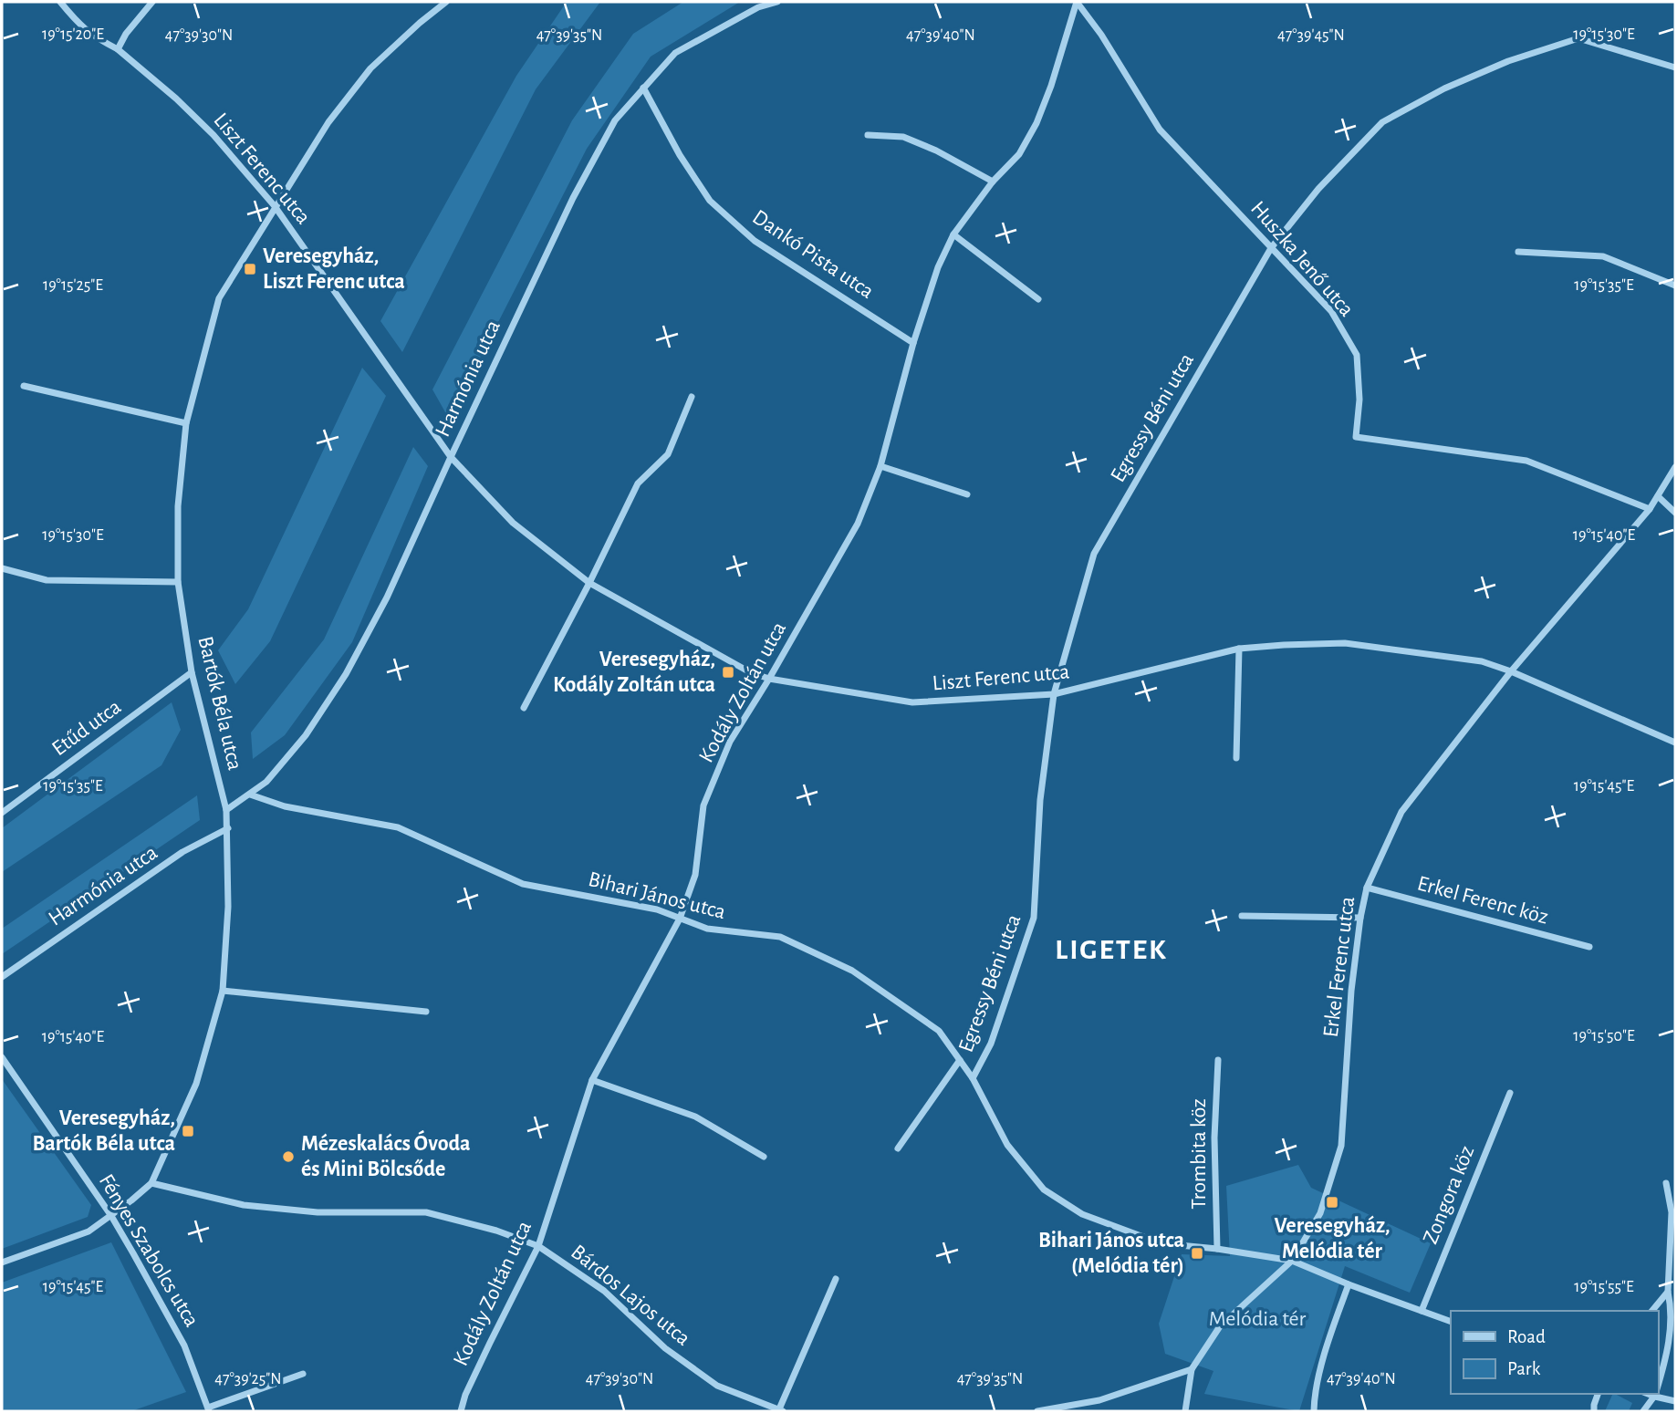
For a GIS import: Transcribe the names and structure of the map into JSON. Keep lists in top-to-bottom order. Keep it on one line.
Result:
{"streets":{"street":["Liszt Ferenc utca","Dankó Pista utca","Huszka Jenő utca","Harmónia utca","Egressy Béni utca","Kodály Zoltán utca","Bartók Béla utca","Etűd utca","Bihari János utca","Erkel Ferenc köz","Erkel Ferenc utca","Trombita köz","Zongora köz","Fényes Szabolcs utca","Bárdos Lajos utca"]},"crossings":[["Liszt Ferenc utca","Harmónia utca"],["Liszt Ferenc utca","Egressy Béni utca"],["Liszt Ferenc utca","Kodály Zoltán utca"],["Liszt Ferenc utca","Bartók Béla utca"],["Liszt Ferenc utca","Erkel Ferenc utca"],["Dankó Pista utca","Harmónia utca"],["Dankó Pista utca","Kodály Zoltán utca"],["Huszka Jenő utca","Egressy Béni utca"],["Huszka Jenő utca","Kodály Zoltán utca"],["Huszka Jenő utca","Erkel Ferenc utca"],["Harmónia utca","Bartók Béla utca"],["Harmónia utca","Bihari János utca"],["Egressy Béni utca","Bihari János utca"],["Kodály Zoltán utca","Bihari János utca"],["Kodály Zoltán utca","Bárdos Lajos utca"],["Bartók Béla utca","Etűd utca"],["Bartók Béla utca","Fényes Szabolcs utca"],["Bartók Béla utca","Bárdos Lajos utca"],["Bihari János utca","Erkel Ferenc utca"],["Bihari János utca","Trombita köz"],["Bihari János utca","Zongora köz"],["Erkel Ferenc köz","Erkel Ferenc utca"]],"districts":["LIGETEK"],"parks":["Melódia tér"],"places":{"transit":["Veresegyház, Liszt Ferenc utca","Veresegyház, Kodály Zoltán utca","Veresegyház, Bartók Béla utca","Veresegyház, Melódia tér","Bihari János utca (Melódia tér)"],"other":["Mézeskalács Óvoda és Mini Bölcsőde"]},"legend":["Road","Park"],"coordinates":["19°15'30\"E","19°15'20\"E","47°39'30\"N","47°39'35\"N","47°39'40\"N","47°39'45\"N","19°15'35\"E","19°15'25\"E","19°15'40\"E","19°15'45\"E","19°15'50\"E","19°15'55\"E","47°39'25\"N"]}
